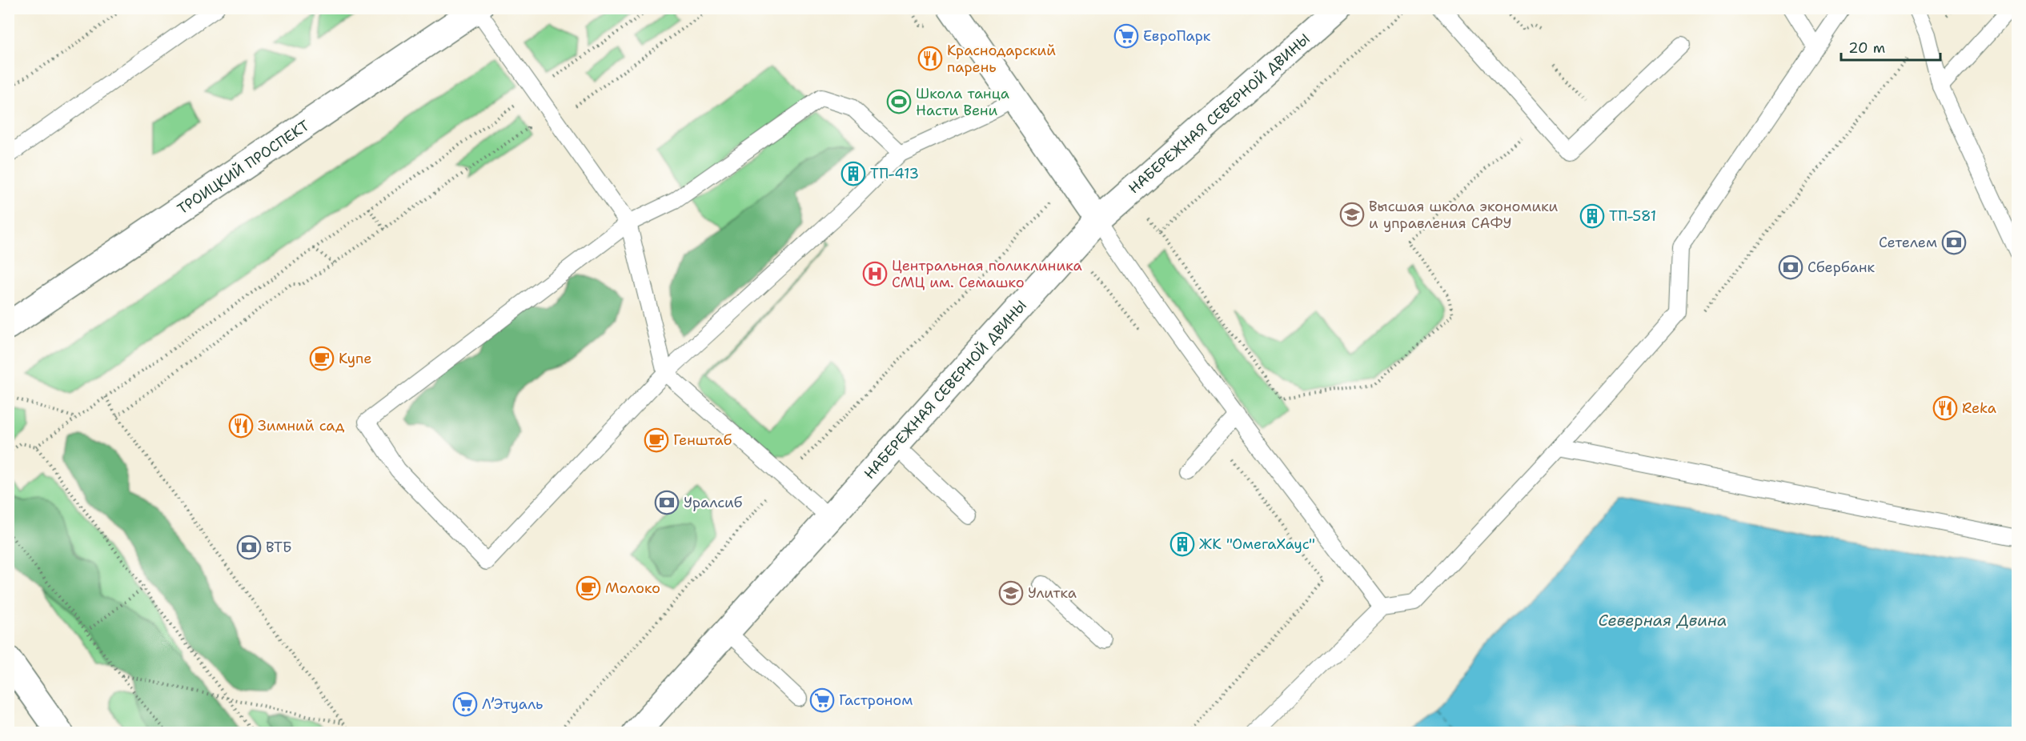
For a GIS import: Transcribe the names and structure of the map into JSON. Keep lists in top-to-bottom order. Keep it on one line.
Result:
{"streets":{"street":["НАБЕРЕЖНАЯ СЕВЕРНОЙ ДВИНЫ","ТРОИЦКИЙ ПРОСПЕКТ"]},"water":["Северная Двина"],"places":{"supermarket":["ЕвроПарк","Гастроном","Л’Этуаль"],"restaurant":["Краснодарский парень","Reka","Зимний сад"],"sports":["Школа танца Насти Вени"],"building":["ТП-413","ТП-581","ЖК \"ОмегаХаус\""],"school or university":["Высшая школа экономики и управления САФУ","Улитка"],"bank":["Сетелем","Сбербанк","Уралсиб","ВТБ"],"hospital":["Центральная поликлиника СМЦ им. Семашко"],"cafe":["Купе","Генштаб","Молоко"]},"scale_bar":"20 m"}
